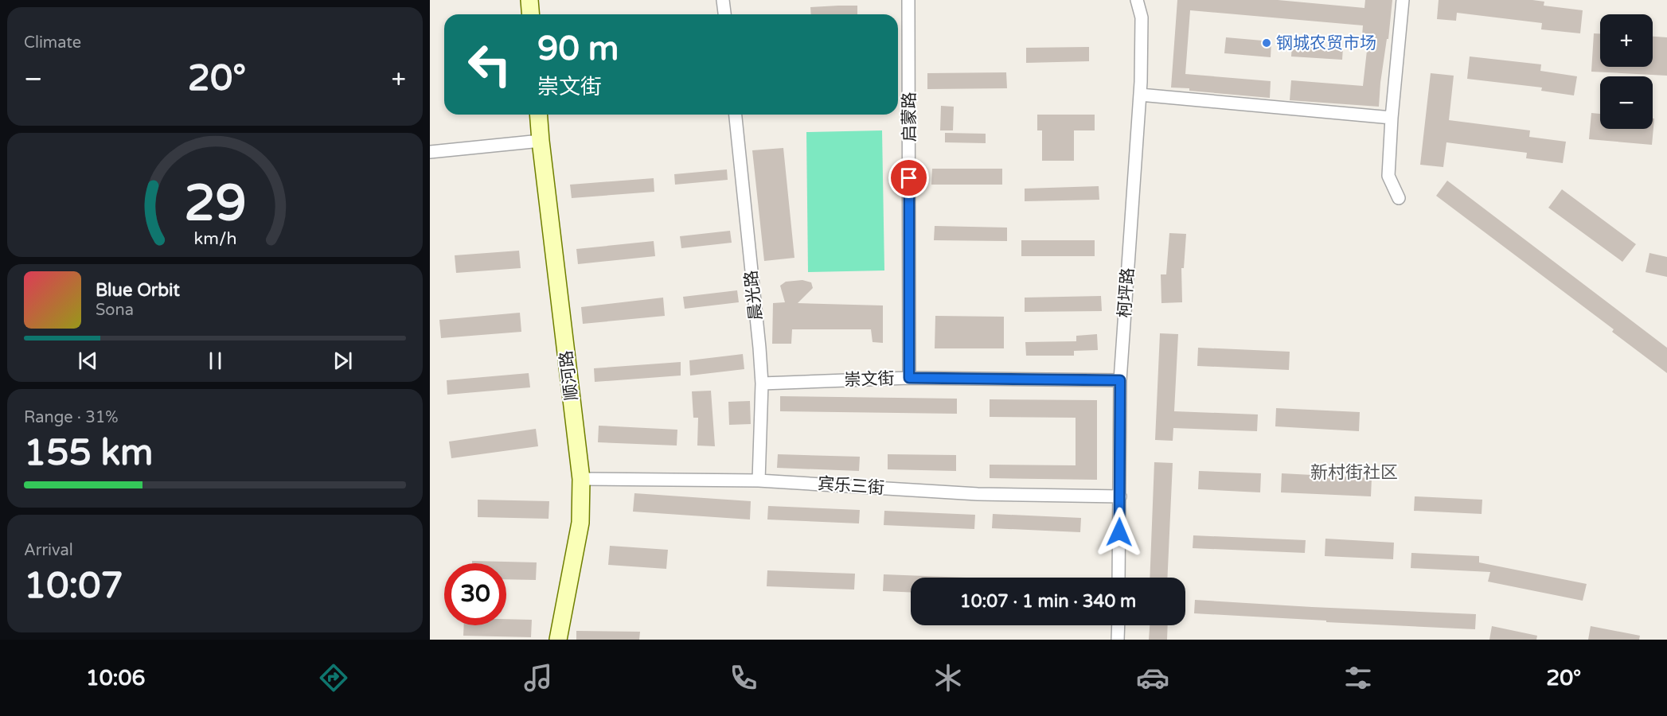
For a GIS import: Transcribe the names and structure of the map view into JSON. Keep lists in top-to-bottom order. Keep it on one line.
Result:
{"streets":{"street":["启蒙路","柯坪路","晨光路","顺河路","崇文街","宾乐三街"]},"crossings":[["启蒙路","崇文街"],["柯坪路","崇文街"],["柯坪路","宾乐三街"],["晨光路","崇文街"],["晨光路","宾乐三街"],["顺河路","宾乐三街"]],"districts":["新村街社区"],"places":["钢城农贸市场"],"page":{"tile":["Climate",["Range · 31%","155 km"],["Arrival","10:07"]],"map_buttons":["+","−"],"turn":["90 m","崇文街"],"heat":["−","20°","+"],"song":["Blue Orbit","Sona"],"limit":"30","trip":"10:07 · 1 min · 340 m","tabs":["10:06","20°"],"gauge":["29","km/h"]}}
